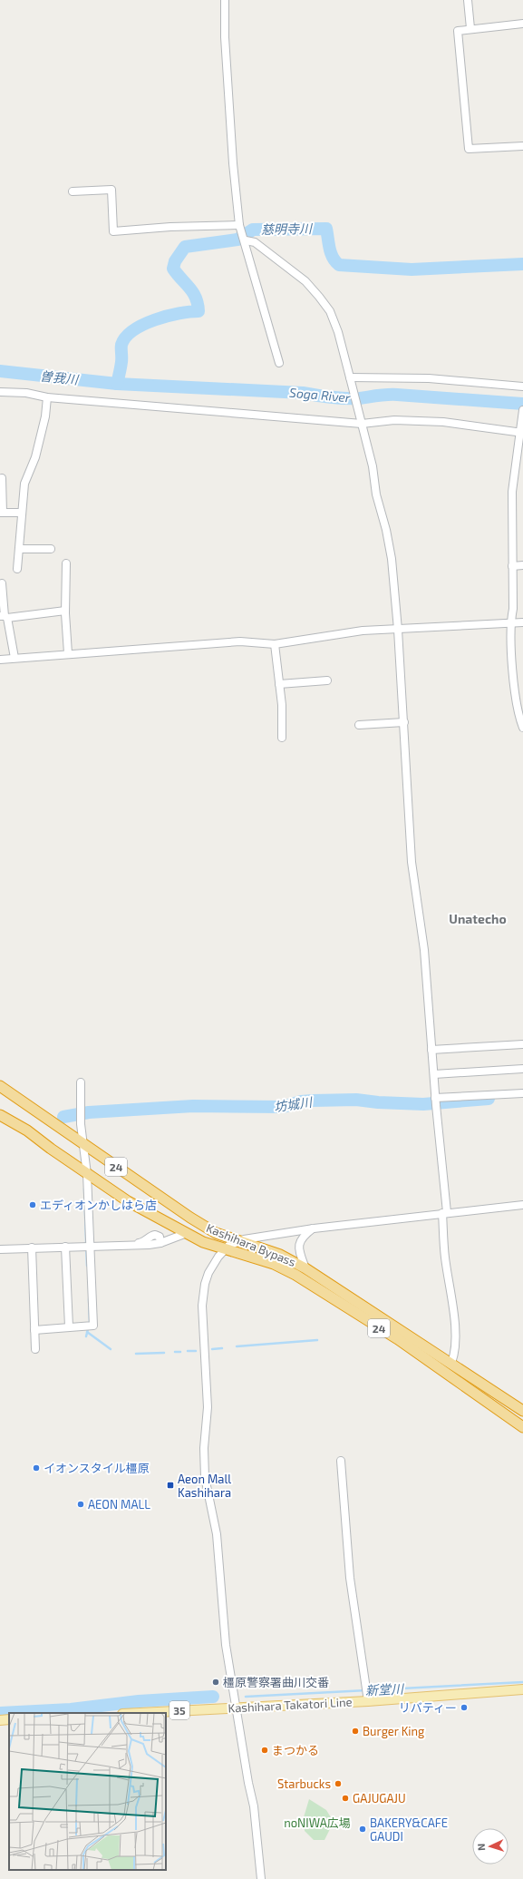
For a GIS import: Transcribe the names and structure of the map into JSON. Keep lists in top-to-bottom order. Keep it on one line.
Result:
{"streets":{"highway":["24","Kashihara Bypass"],"main road":["Kashihara Takatori Line","35"]},"districts":["Unatecho"],"water":["慈明寺川","曽我川","Soga River","坊城川","新堂川"],"parks":["noNIWA広場"],"places":{"other":["エディオンかしはら店","イオンスタイル橿原","AEON MALL","橿原警察署曲川交番","リバティー","Burger King","まつかる","Starbucks","GAJUGAJU","BAKERY&CAFE GAUDI"],"transit":["Aeon Mall Kashihara"]},"north":"left"}
